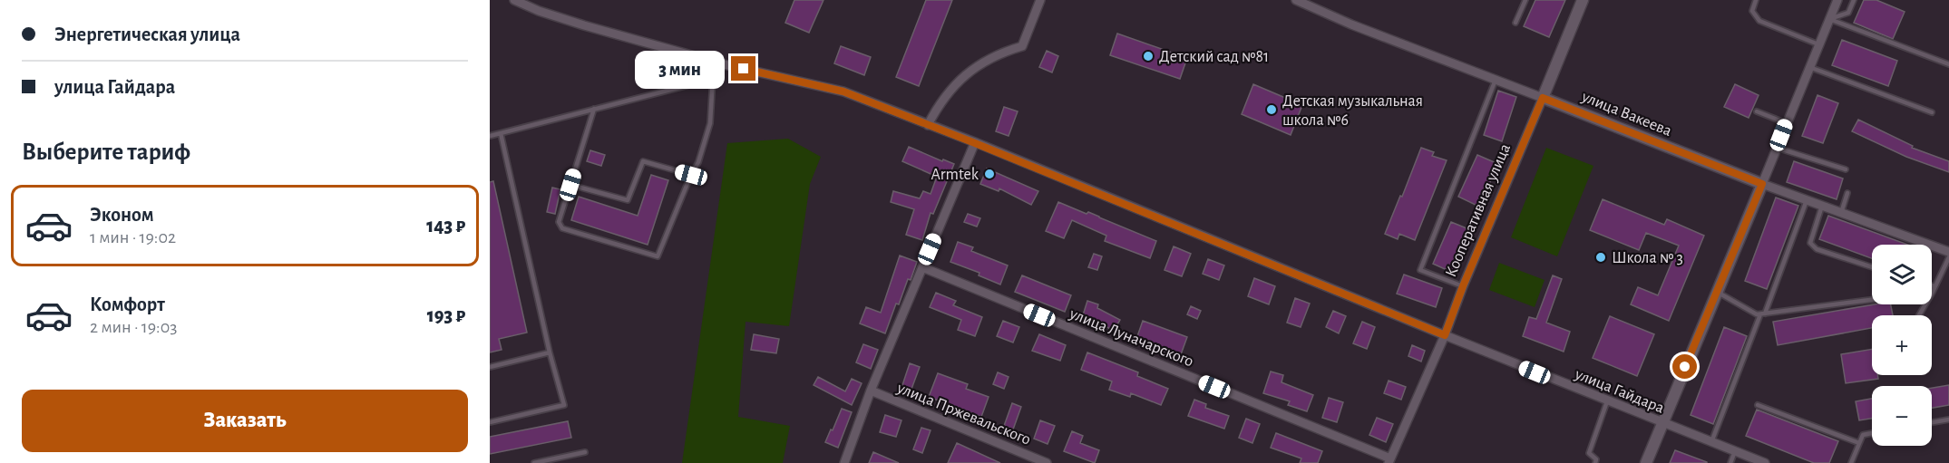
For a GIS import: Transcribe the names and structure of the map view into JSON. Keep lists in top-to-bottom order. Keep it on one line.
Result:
{"streets":{"street":["улица Вакеева","Кооперативная улица","улица Луначарского","улица Гайдара","улица Пржевальского"]},"crossings":[["улица Вакеева","Кооперативная улица"],["Кооперативная улица","улица Луначарского"],["Кооперативная улица","улица Гайдара"]],"places":["Детский сад №81","Детская музыкальная школа №6","Armtek","Школа № 3"],"page":{"banner":["Энергетическая улица","улица Гайдара"],"bubble":"3 мин","heading":"Выберите тариф","list":[{"name":"Эконом","note":"1 мин · 19:02","value":"143 ₽"},{"name":"Комфорт","note":"2 мин · 19:03","value":"193 ₽"}],"map_buttons":["+","−"],"buttons":"Заказать"}}
